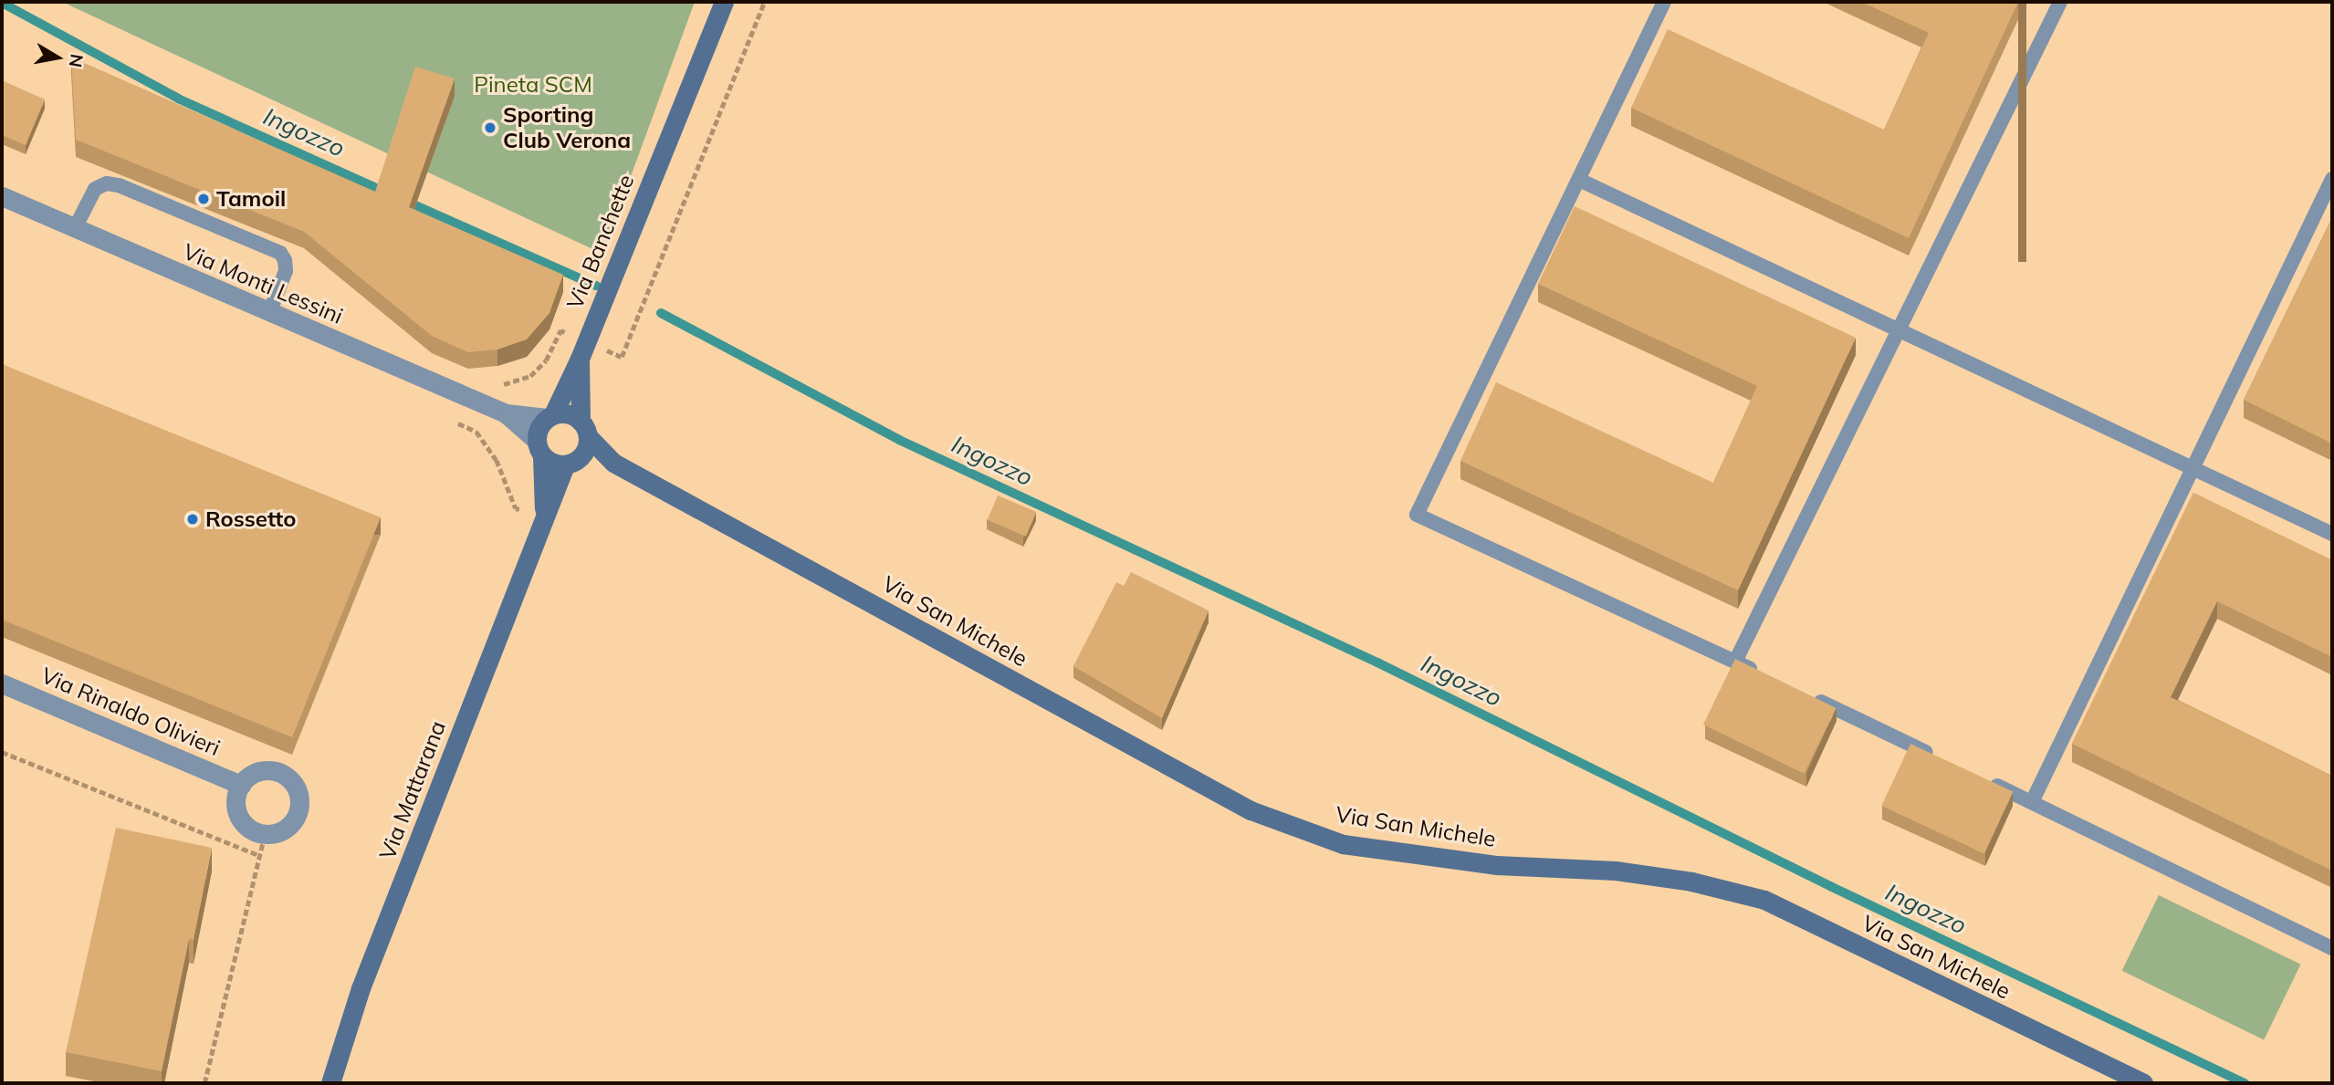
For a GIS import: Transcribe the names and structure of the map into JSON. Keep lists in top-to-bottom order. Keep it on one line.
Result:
{"streets":{"street":["Via Banchette","Via Monti Lessini","Via San Michele","Via Rinaldo Olivieri","Via Mattarana"]},"crossings":[["Via Banchette","Via Monti Lessini"],["Via Banchette","Via San Michele"],["Via Banchette","Via Mattarana"],["Via Monti Lessini","Via San Michele"],["Via Monti Lessini","Via Mattarana"],["Via San Michele","Via Mattarana"]],"water":["Ingozzo"],"parks":["Pineta SCM"],"places":["Sporting Club Verona","Tamoil","Rossetto"],"north":"right"}
